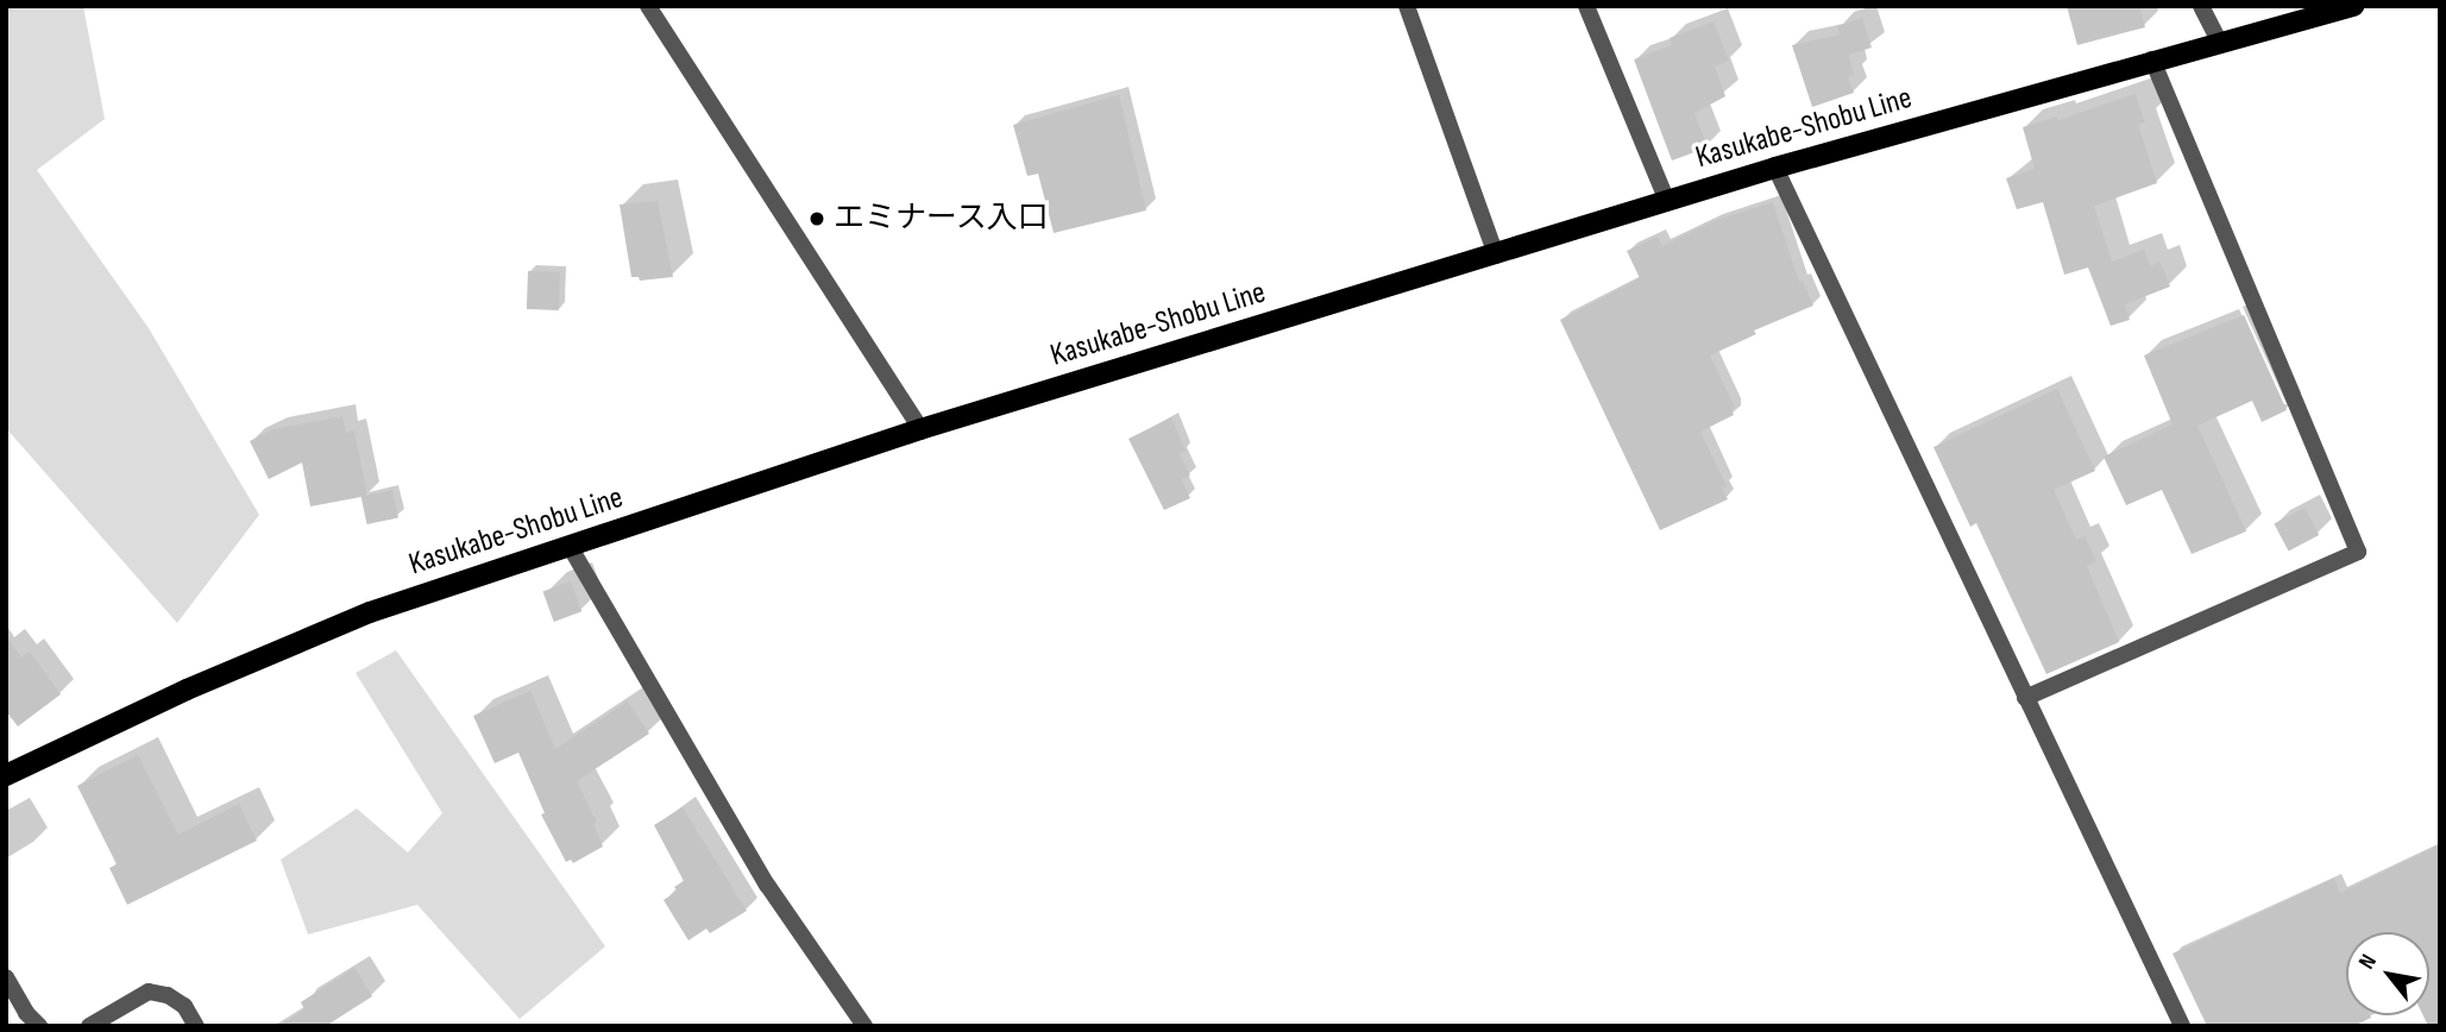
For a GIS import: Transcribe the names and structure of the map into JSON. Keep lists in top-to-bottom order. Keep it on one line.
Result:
{"streets":{"main road":["Kasukabe-Shobu Line"]},"places":["エミナース入口"],"north":"top left"}
